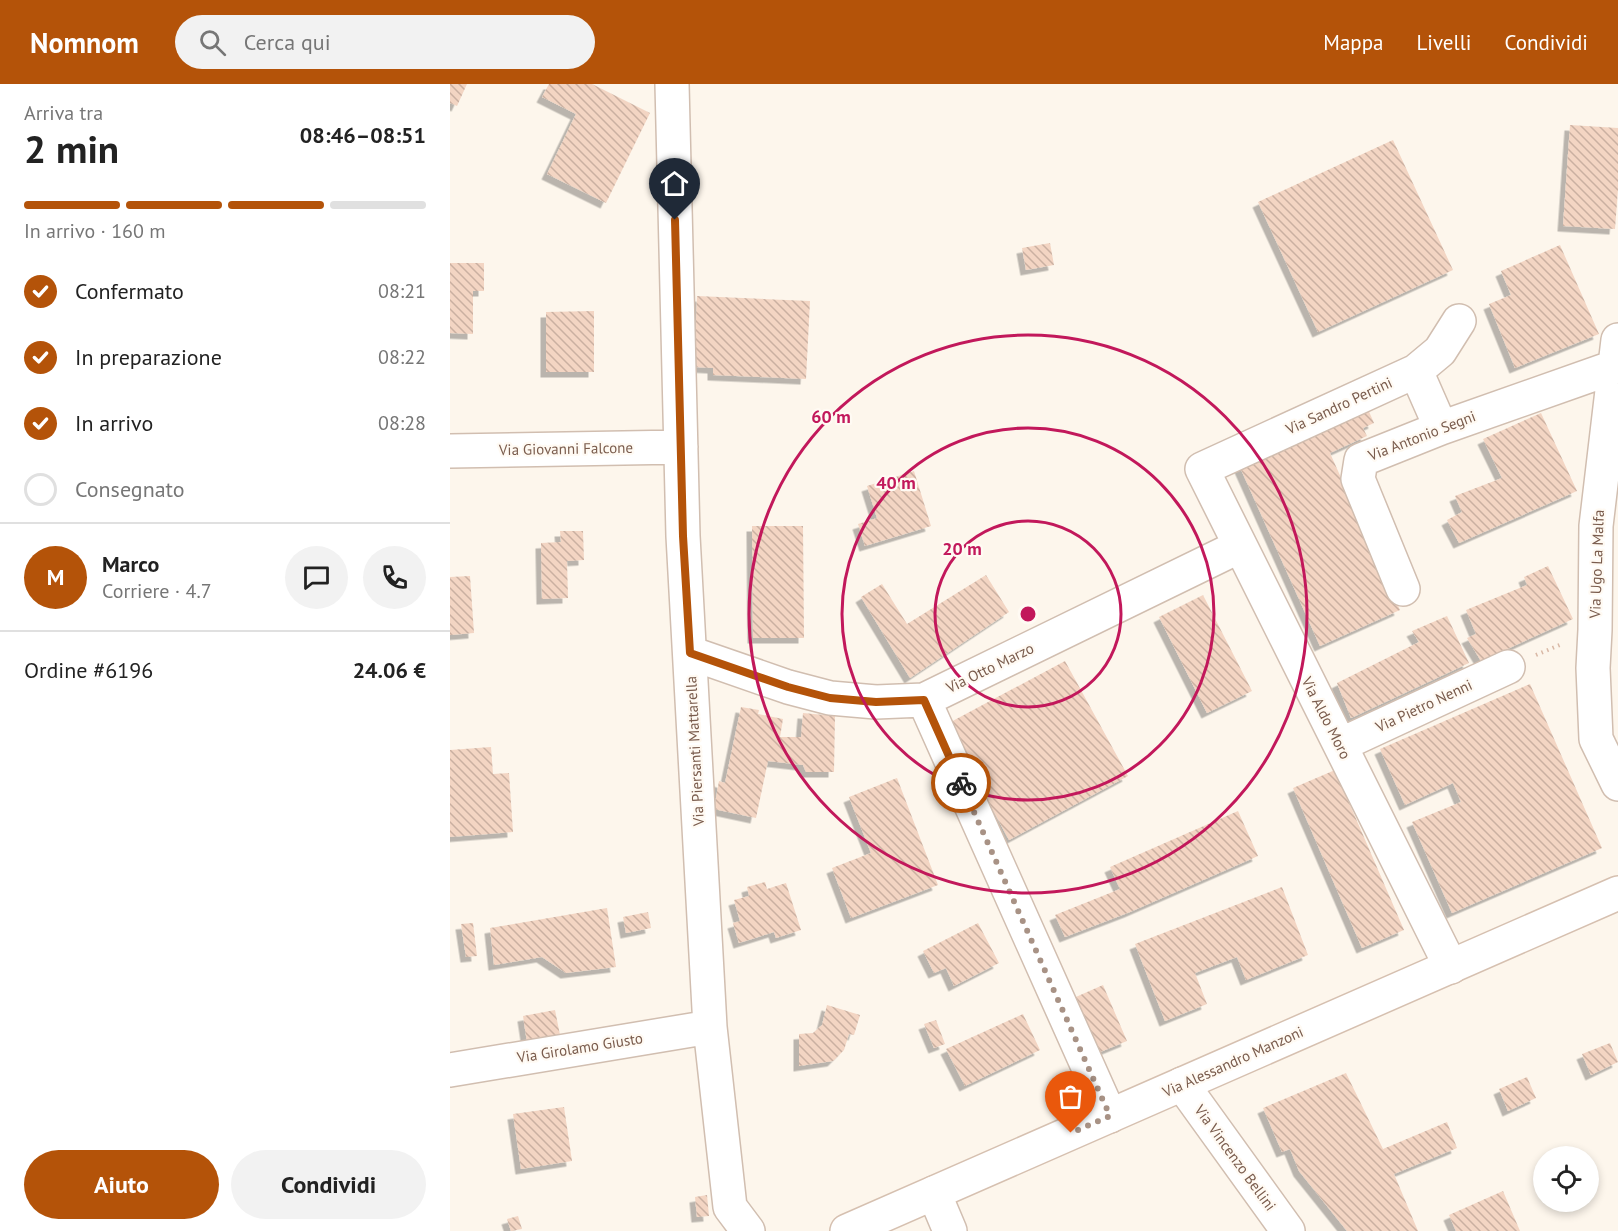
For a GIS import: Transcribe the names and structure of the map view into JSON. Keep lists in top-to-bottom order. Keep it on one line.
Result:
{"streets":{"street":["Via Sandro Pertini","Via Antonio Segni","Via Giovanni Falcone","Via Ugo La Malfa","Via Otto Marzo","Via Pietro Nenni","Via Aldo Moro","Via Piersanti Mattarella","Via Girolamo Giusto","Via Alessandro Manzoni","Via Vincenzo Bellini"]},"crossings":[["Via Sandro Pertini","Via Aldo Moro"],["Via Antonio Segni","Via Ugo La Malfa"],["Via Giovanni Falcone","Via Piersanti Mattarella"],["Via Otto Marzo","Via Aldo Moro"],["Via Otto Marzo","Via Piersanti Mattarella"],["Via Pietro Nenni","Via Aldo Moro"],["Via Aldo Moro","Via Alessandro Manzoni"],["Via Piersanti Mattarella","Via Girolamo Giusto"],["Via Alessandro Manzoni","Via Vincenzo Bellini"]],"page":{"header":"Nomnom","search":"Cerca qui","nav":["Mappa","Livelli","Condividi"],"heading":["2 min","Arriva tra","08:46–08:51"],"panel":["Marco","Corriere · 4.7","Ordine #6196","24.06 €"],"bar":"In arrivo · 160 m","list":[["Confermato","08:21"],["In preparazione","08:22"],["In arrivo","08:28"],"Consegnato"],"round":"M","buttons":["Aiuto","Condividi"]},"rings":["60 m","40 m","20 m"]}
